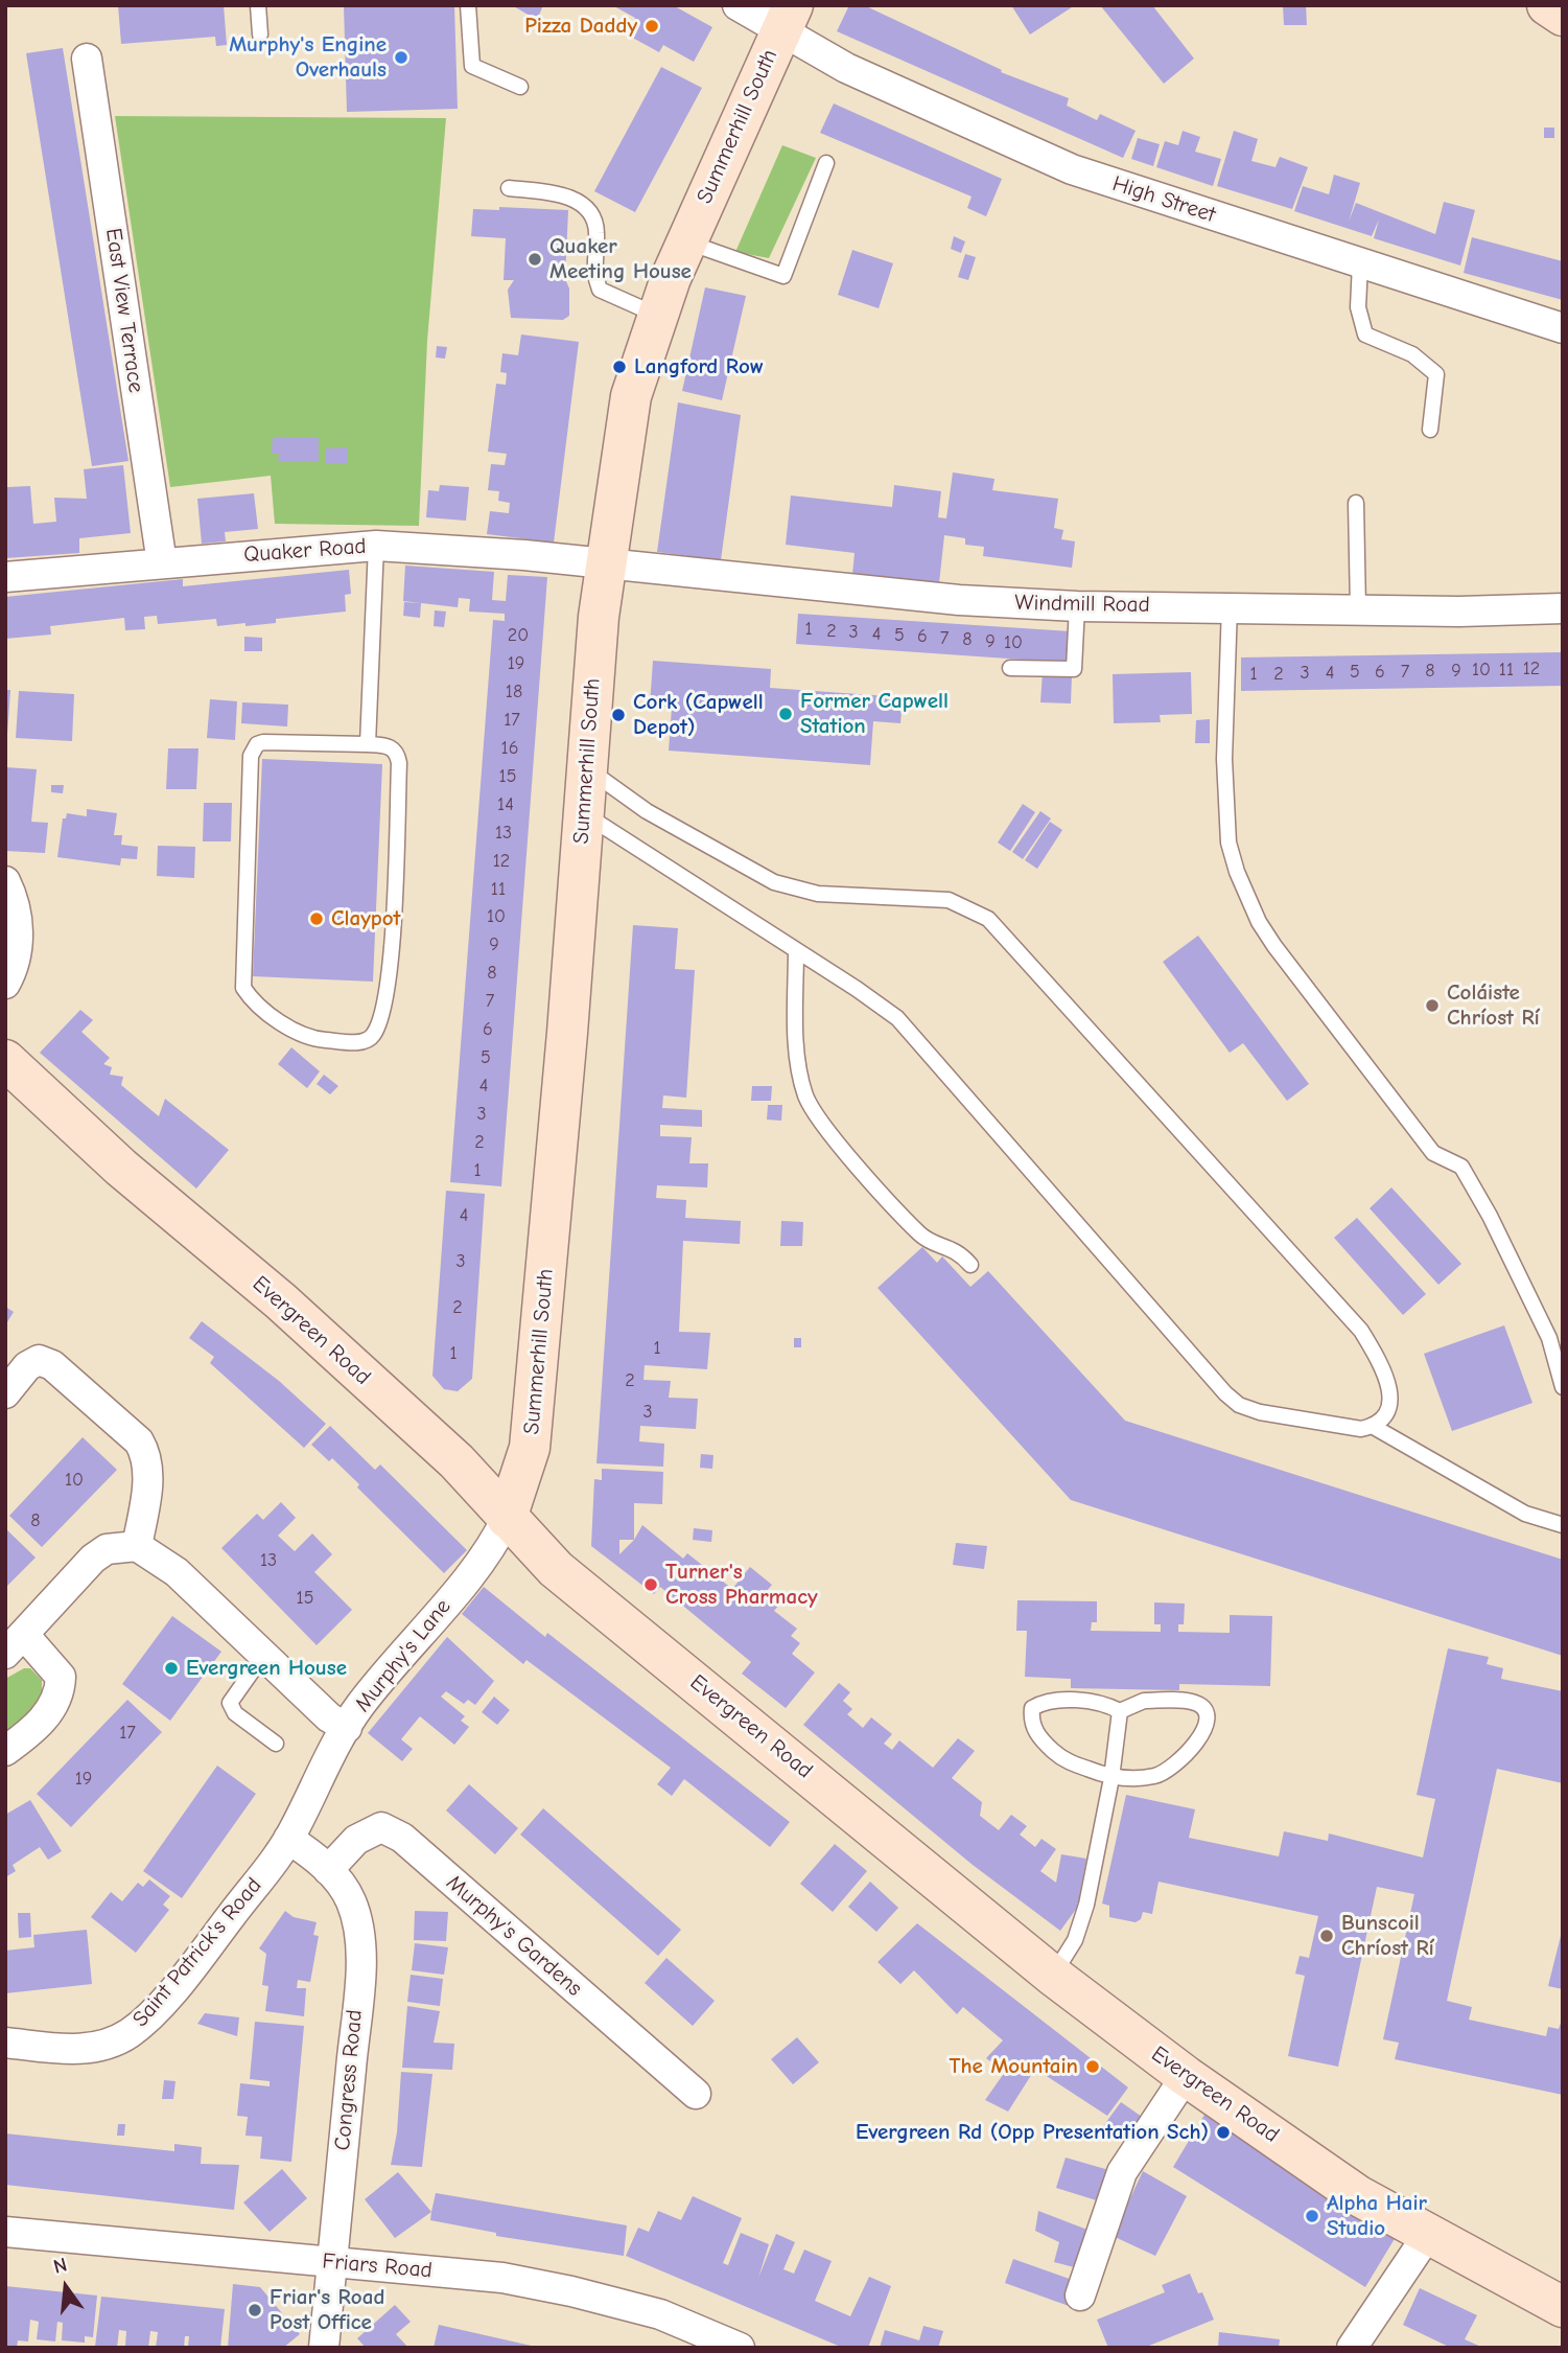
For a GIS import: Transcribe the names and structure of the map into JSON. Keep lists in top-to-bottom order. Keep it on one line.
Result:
{"streets":{"main road":["Summerhill South","Evergreen Road"],"street":["High Street","East View Terrace","Quaker Road","Windmill Road","Murphy's Lane","Murphy's Gardens","Saint Patrick's Road","Congress Road","Friars Road"]},"crossings":[["Summerhill South","High Street"],["Summerhill South","Quaker Road"],["Summerhill South","Windmill Road"],["Summerhill South","Evergreen Road"],["Summerhill South","Murphy's Lane"],["East View Terrace","Quaker Road"],["Quaker Road","Windmill Road"],["Evergreen Road","Murphy's Lane"],["Murphy's Lane","Saint Patrick's Road"],["Murphy's Gardens","Congress Road"],["Saint Patrick's Road","Congress Road"],["Congress Road","Friars Road"]],"places":["Pizza Daddy","Murphy's Engine Overhauls","Quaker Meeting House","Langford Row","Former Capwell Station","Cork (Capwell Depot)","Claypot","Coláiste Chríost Rí","Turner's Cross Pharmacy","Evergreen House","Bunscoil Chríost Rí","The Mountain","Evergreen Rd (Opp Presentation Sch)","Alpha Hair Studio","Friar's Road Post Office"],"house_numbers":["1","2","3","4","20","5","6","7","8","9","10","19","12","10","11","8","9","5","6","7","3","4","1","2","18","17","16","15","14","13","12","11","10","9","8","7","6","5","4","3","2","1","4","3","2","1","1","2","3","10","8","13","15","17","19"],"north":"top"}
